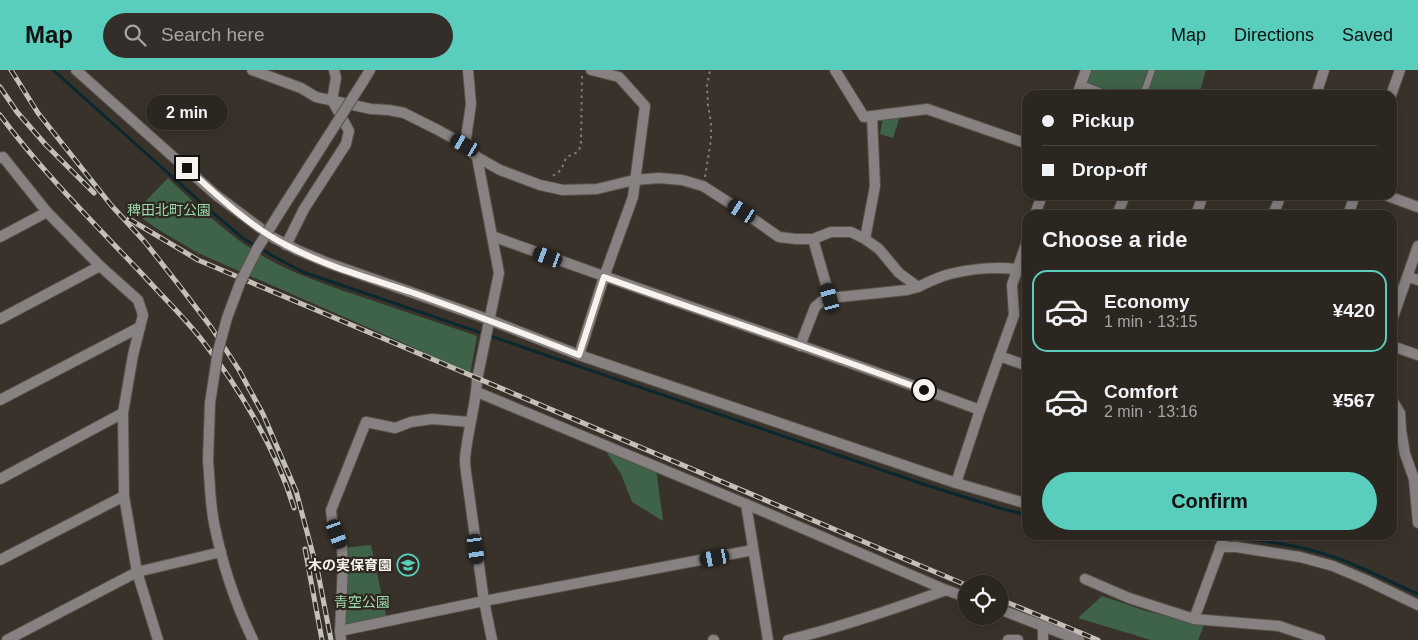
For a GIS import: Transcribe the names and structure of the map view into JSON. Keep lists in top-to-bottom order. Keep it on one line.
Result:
{"parks":["稗田北町公園","青空公園"],"places":{"school or university":["木の実保育園"]},"page":{"header":"Map","search":"Search here","nav":["Map","Directions","Saved"],"banner":["Pickup","Drop-off"],"bubble":"2 min","heading":"Choose a ride","list":[{"name":"Economy","note":"1 min · 13:15","value":"¥420"},{"name":"Comfort","note":"2 min · 13:16","value":"¥567"}],"buttons":"Confirm"}}
